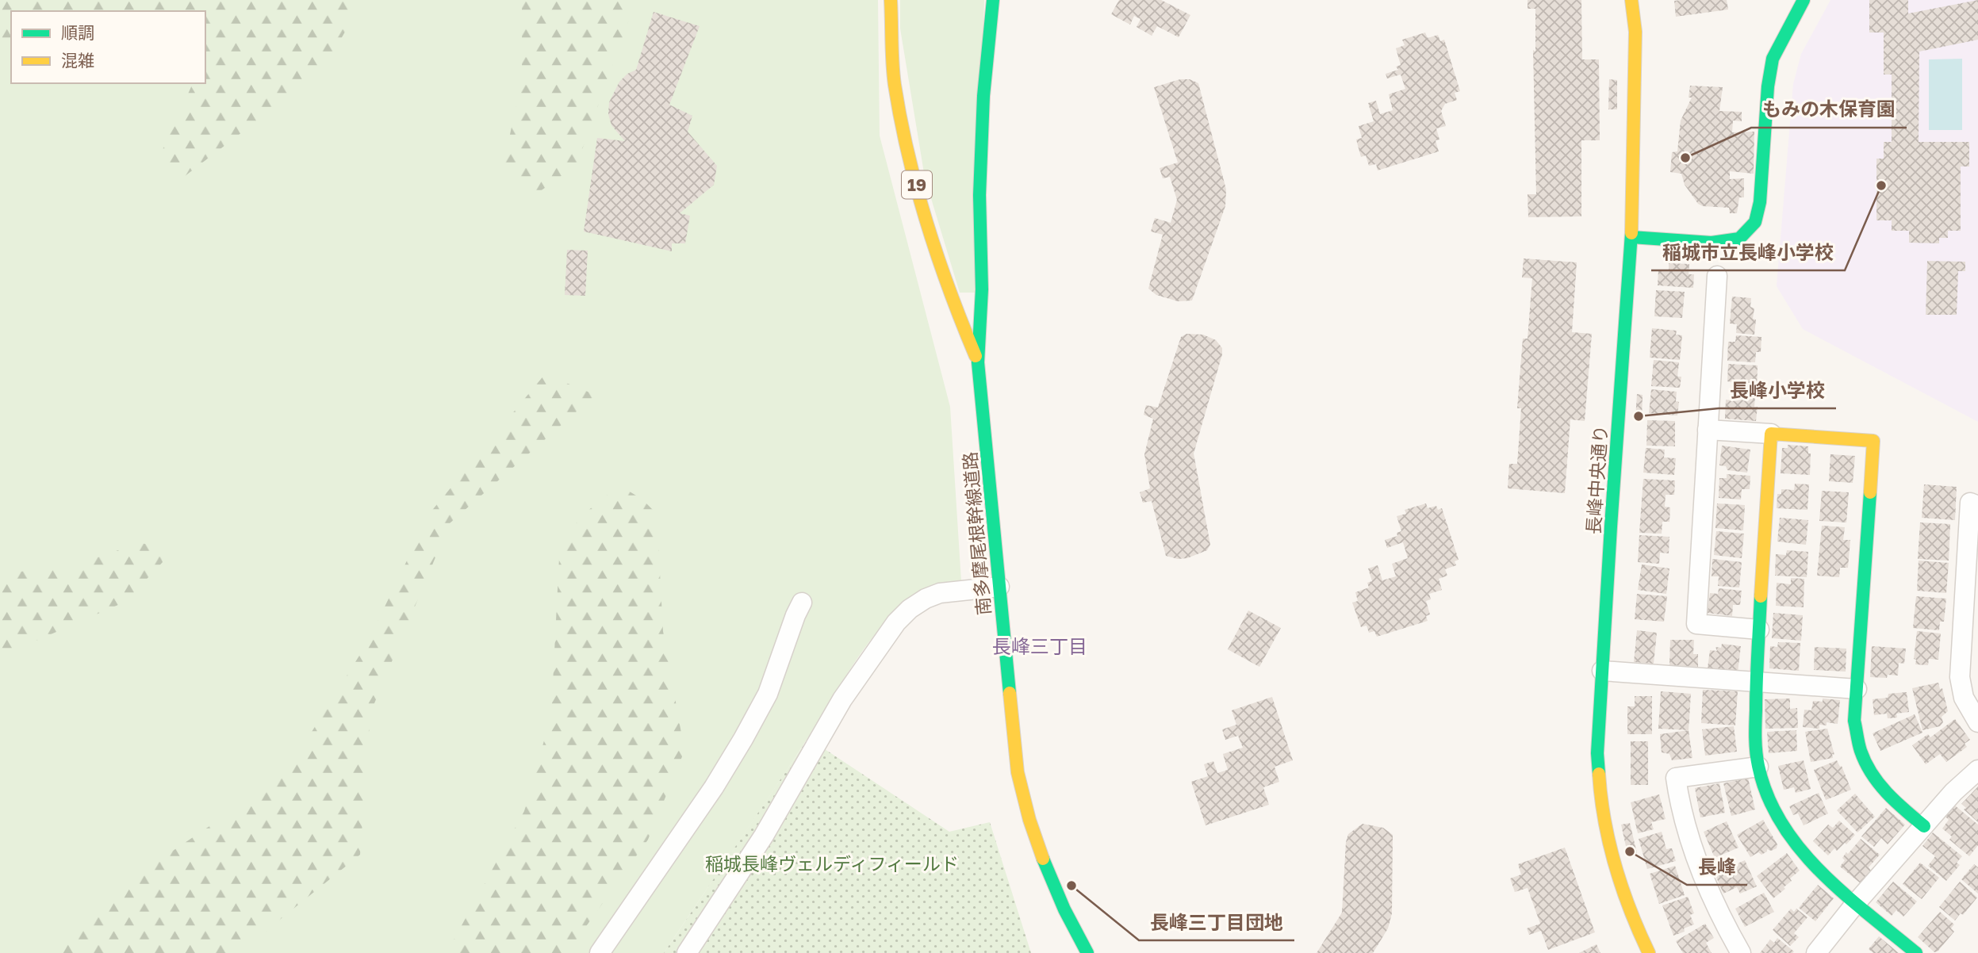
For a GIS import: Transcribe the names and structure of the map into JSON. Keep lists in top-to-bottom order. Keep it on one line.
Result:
{"streets":{"street":["19","長峰中央通り","南多摩尾根幹線道路"]},"districts":["長峰三丁目"],"parks":["稲城長峰ヴェルディフィールド"],"places":["もみの木保育園","稲城市立長峰小学校","長峰小学校","長峰","長峰三丁目団地"],"legend":["順調","混雑"]}
